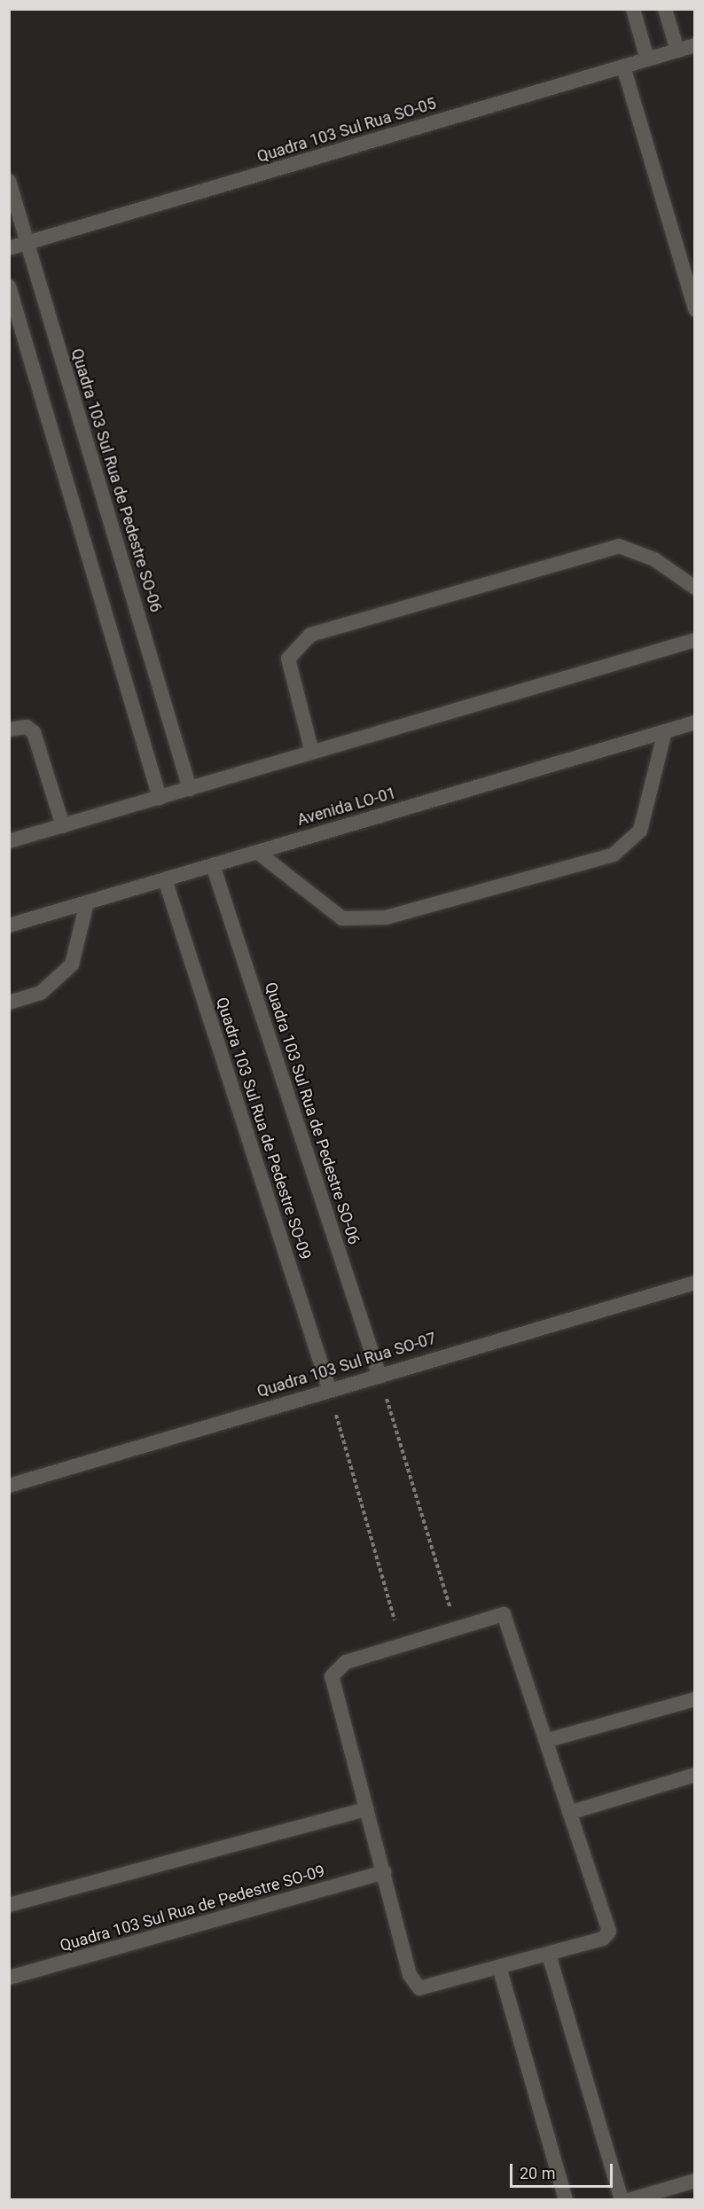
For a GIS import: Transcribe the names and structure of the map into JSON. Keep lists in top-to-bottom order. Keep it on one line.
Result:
{"streets":{"street":["Quadra 103 Sul Rua SO-05","Quadra 103 Sul Rua de Pedestre SO-06","Avenida LO-01","Quadra 103 Sul Rua de Pedestre SO-09","Quadra 103 Sul Rua SO-07"]},"crossings":[["Quadra 103 Sul Rua SO-05","Quadra 103 Sul Rua de Pedestre SO-06"],["Quadra 103 Sul Rua de Pedestre SO-06","Avenida LO-01"],["Quadra 103 Sul Rua de Pedestre SO-06","Quadra 103 Sul Rua SO-07"],["Avenida LO-01","Quadra 103 Sul Rua de Pedestre SO-09"],["Quadra 103 Sul Rua de Pedestre SO-09","Quadra 103 Sul Rua SO-07"]],"scale_bar":"20 m"}
